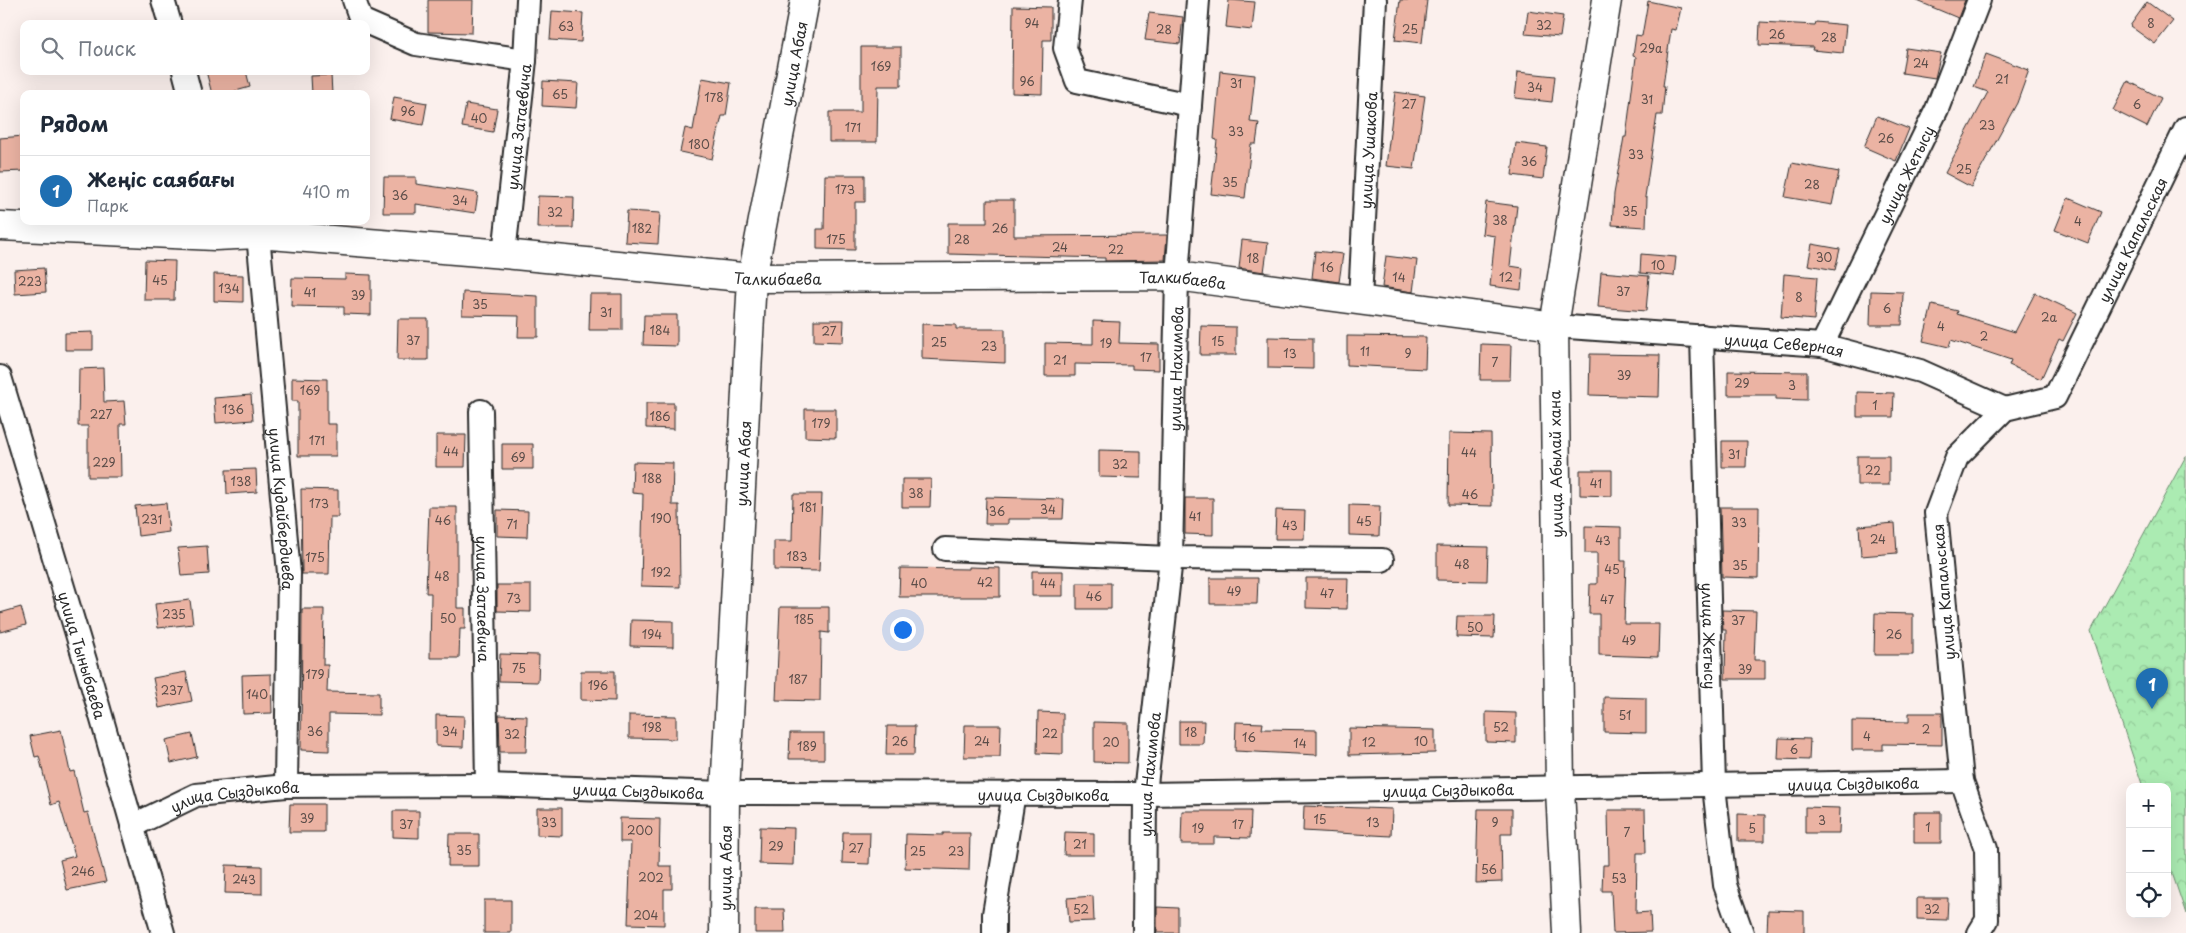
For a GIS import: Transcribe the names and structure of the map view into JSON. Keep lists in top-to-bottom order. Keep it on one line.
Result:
{"streets":{"street":["улица Абая","улица Затаевича","улица Ушакова","улица Жетысу","улица Капальская","Талкибаева","улица Северная","улица Нахимова","улица Абылай хана","улица Кудайбердиева","улица Тыныбаева","улица Сыздыкова"]},"crossings":[["улица Абая","Талкибаева"],["улица Абая","улица Сыздыкова"],["улица Затаевича","Талкибаева"],["улица Затаевича","улица Сыздыкова"],["улица Ушакова","Талкибаева"],["улица Жетысу","улица Северная"],["улица Жетысу","улица Сыздыкова"],["улица Капальская","улица Северная"],["улица Капальская","улица Сыздыкова"],["Талкибаева","улица Северная"],["Талкибаева","улица Нахимова"],["Талкибаева","улица Абылай хана"],["Талкибаева","улица Кудайбердиева"],["улица Северная","улица Абылай хана"],["улица Нахимова","улица Сыздыкова"],["улица Абылай хана","улица Сыздыкова"],["улица Кудайбердиева","улица Сыздыкова"],["улица Тыныбаева","улица Сыздыкова"]],"house_numbers":["94","8","32","63","28","25","26","28","29а","24","169","21","96","31","34","65","178","31","27","6","96","40","23","171","33","26","180","33","36","25","35","28","173","36","34","35","32","38","4","182","26","175","28","24","22","30","18","10","16","14","12","45","223","134","37","41","39","8","35","6","31","2а","4","184","27","2","37","15","25","19","23","11","13","9","17","21","7","39","29","3","169","1","136","227","186","179","171","44","44","31","69","229","32","22","188","138","41","38","46","173","181","34","36","41","190","231","46","45","33","71","43","24","43","183","175","48","35","45","192","48","42","40","44","49","47","46","73","47","235","50","185","37","50","194","26","49","75","39","179","187","196","237","140","51","198","52","2","36","34","18","22","32","4","16","26","24","10","20","12","14","189","6","39","15","3","33","13","9","37","17","1","19","5","200","7","21","29","27","35","25","23","56","246","202","53","243","52","32","204"],"page":{"search":"Поиск","heading":"Рядом","list":[{"mark":"1","name":"Жеңіс саябағы","note":"Парк","value":"410 m"}],"pins":"1","map_buttons":["+","−"]}}
